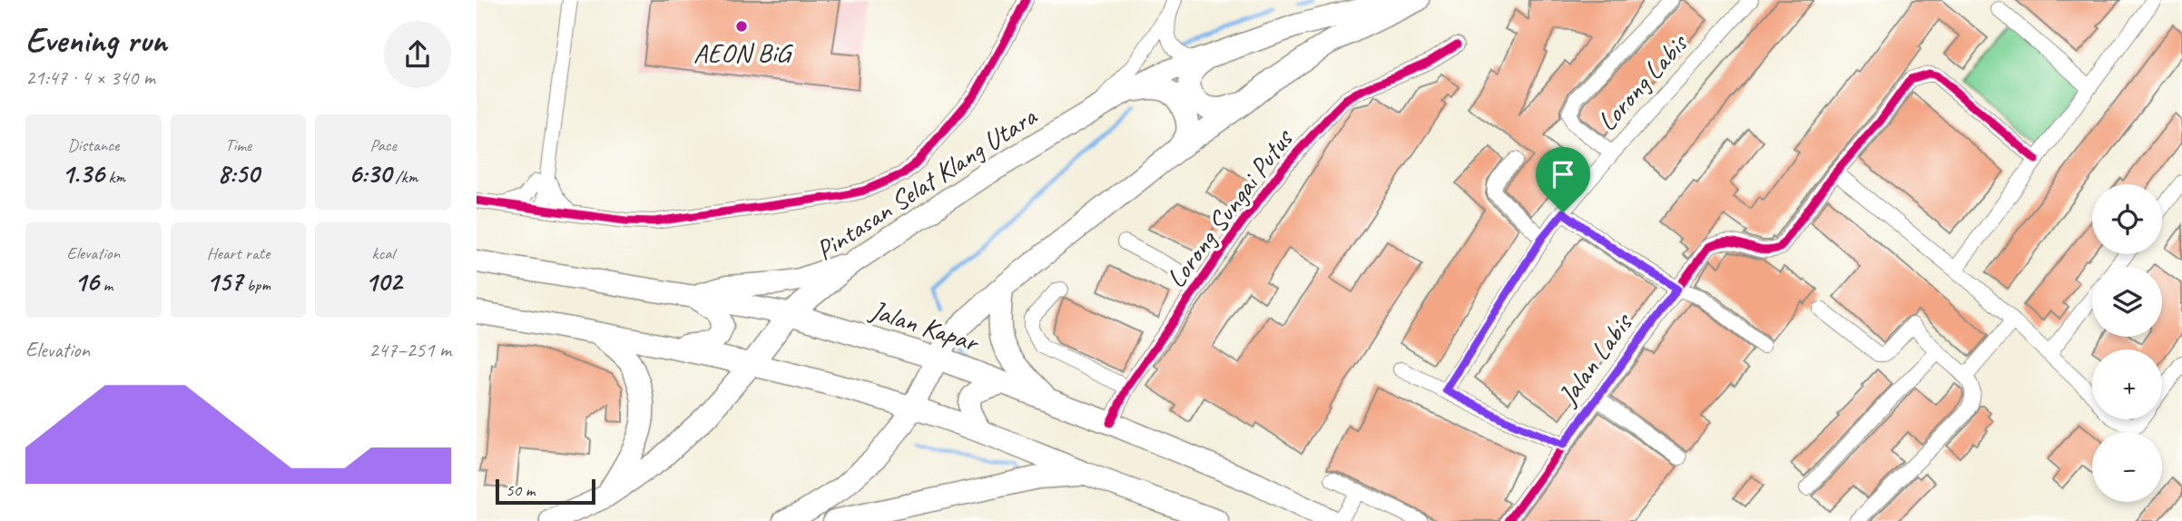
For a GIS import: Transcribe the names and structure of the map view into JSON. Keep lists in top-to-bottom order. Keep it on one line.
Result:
{"streets":{"highway":["Pintasan Selat Klang Utara","Jalan Kapar"],"street":["Lorong Labis","Lorong Sungai Putus","Jalan Labis"]},"crossings":[["Pintasan Selat Klang Utara","Jalan Kapar"],["Lorong Sungai Putus","Jalan Kapar"]],"places":["AEON BiG"],"scale_bar":"50 m","page":{"heading":["Evening run","21:47 · 4 × 340 m"],"stats":[["Distance","1.36 km"],["Time","8:50"],["Pace","6:30 /km"],["Elevation","16 m"],["Heart rate","157 bpm"],["kcal","102"]],"map_buttons":["+","−"],"chart":["Elevation","247–251 m"],"scale":"50 m"}}
